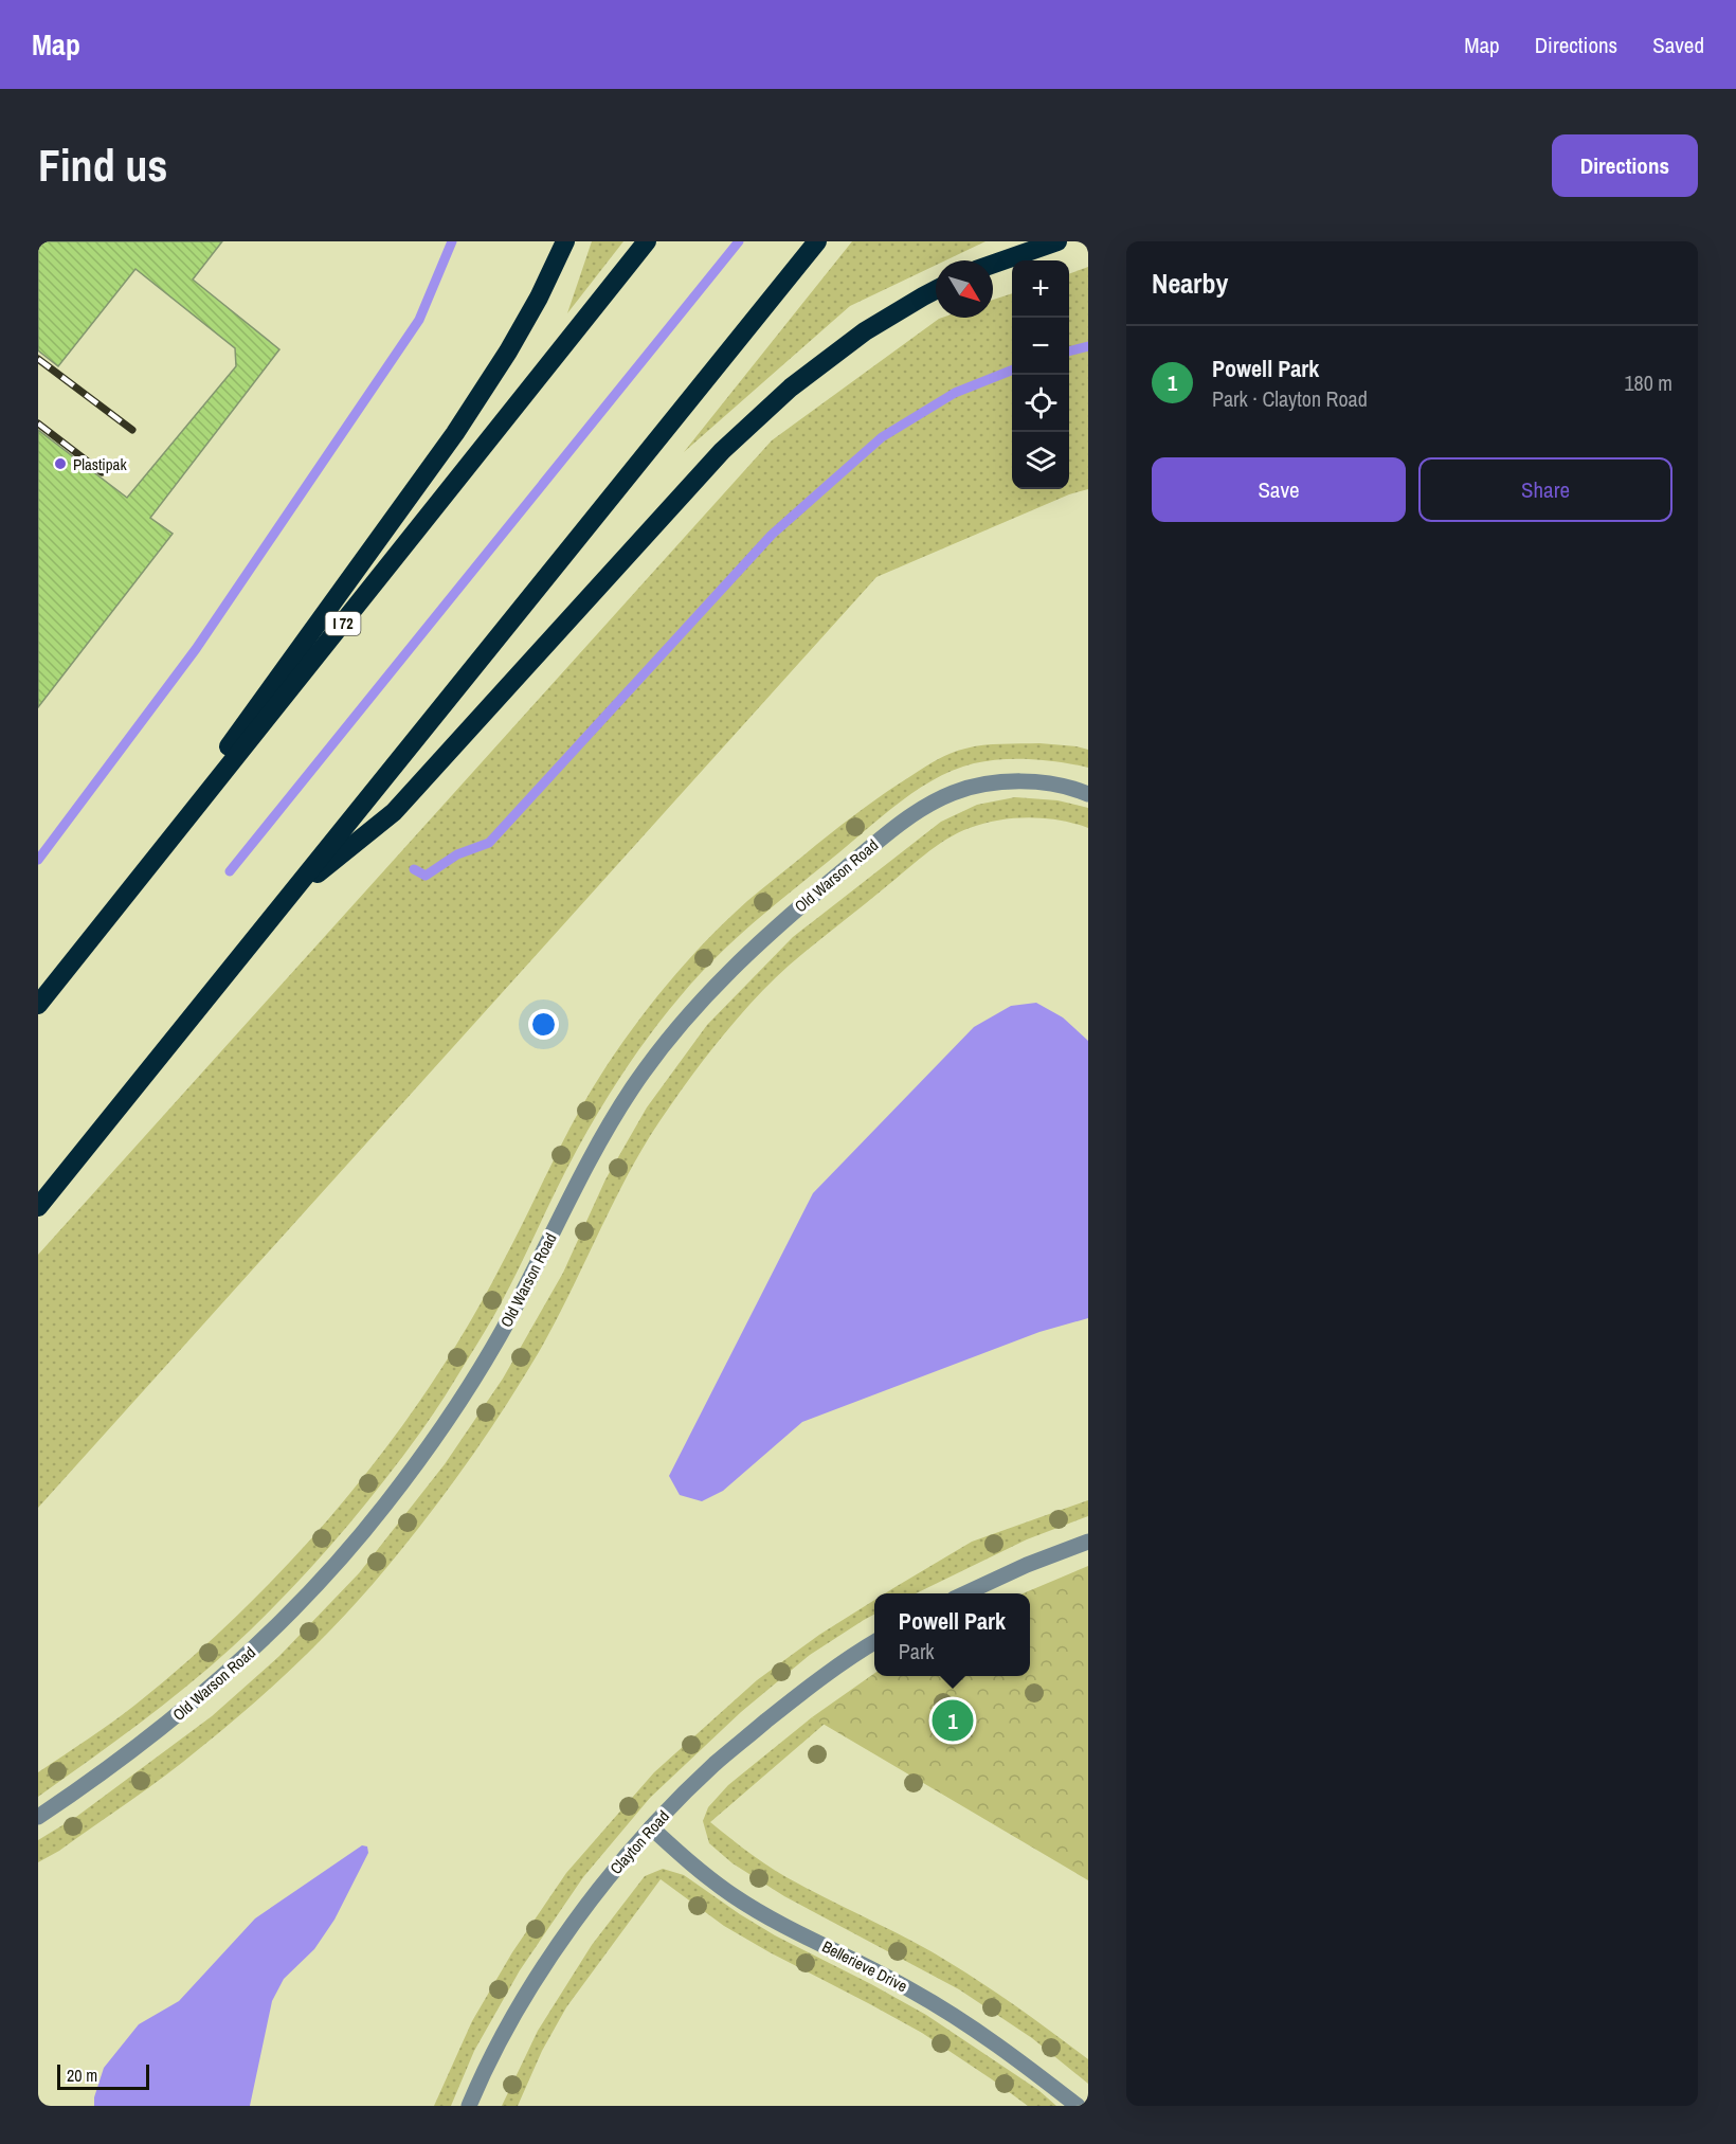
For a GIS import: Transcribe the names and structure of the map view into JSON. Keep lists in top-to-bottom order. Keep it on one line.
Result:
{"streets":{"highway":["I 72"],"street":["Old Warson Road","Clayton Road","Bellerieve Drive"]},"crossings":[["Clayton Road","Bellerieve Drive"]],"places":["Plastipak"],"scale_bar":"20 m","north":"bottom right","page":{"header":"Map","nav":["Map","Directions","Saved"],"buttons":["Directions",["Save","Share"]],"title":"Find us","heading":"Nearby","map_buttons":["+","−"],"list":[{"mark":"1","name":"Powell Park","note":"Park · Clayton Road","value":"180 m"}],"popup":["Powell Park","Park"],"pins":"1","scale":"20 m"}}
